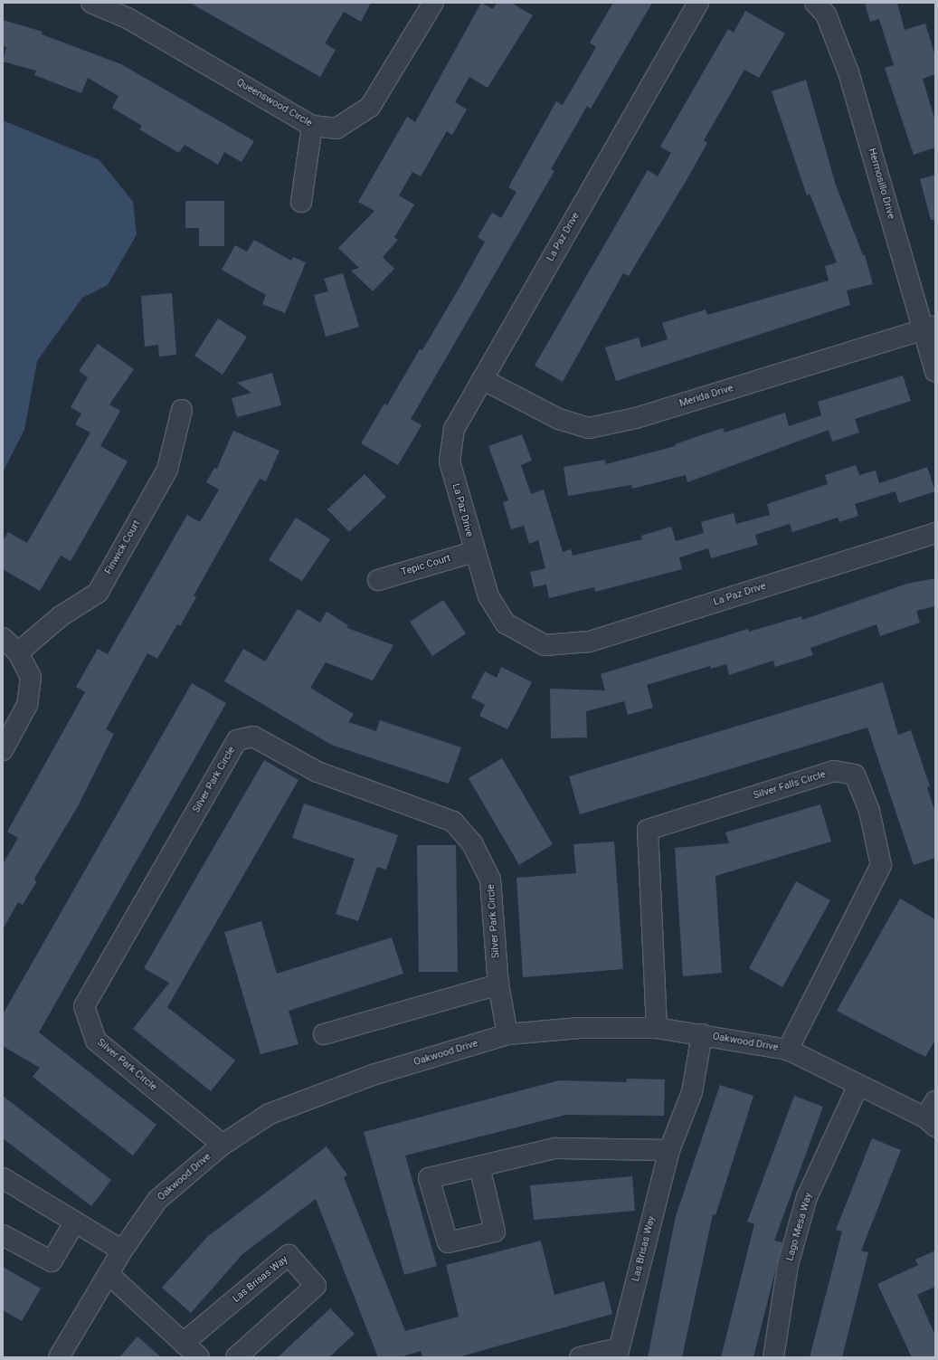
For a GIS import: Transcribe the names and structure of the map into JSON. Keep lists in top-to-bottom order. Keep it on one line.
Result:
{"streets":{"street":["Queenswood Circle","Hermosillo Drive","La Paz Drive","Merida Drive","Finwick Court","Tepic Court","Silver Park Circle","Silver Falls Circle","Oakwood Drive","Lago Mesa Way","Las Brisas Way"]},"crossings":[["Hermosillo Drive","Merida Drive"],["La Paz Drive","Merida Drive"],["La Paz Drive","Tepic Court"],["Silver Park Circle","Oakwood Drive"],["Silver Falls Circle","Oakwood Drive"],["Oakwood Drive","Lago Mesa Way"],["Oakwood Drive","Las Brisas Way"]]}
